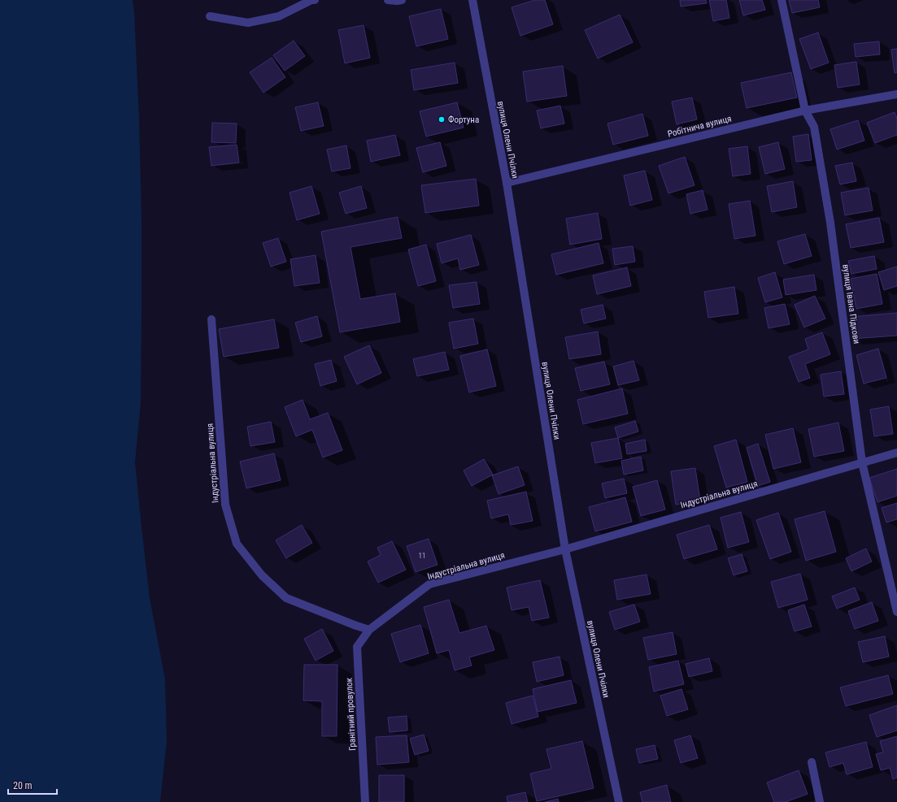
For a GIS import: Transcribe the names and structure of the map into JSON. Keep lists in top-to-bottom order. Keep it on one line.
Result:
{"streets":{"street":["Робітнича вулиця","вулиця Олени Пчілки","вулиця Івана Підкови","Індустріальна вулиця","Гранітний провулок"]},"crossings":[["Робітнича вулиця","вулиця Олени Пчілки"],["Робітнича вулиця","вулиця Івана Підкови"],["вулиця Олени Пчілки","Індустріальна вулиця"],["вулиця Івана Підкови","Індустріальна вулиця"],["Індустріальна вулиця","Гранітний провулок"]],"places":["Фортуна"],"house_numbers":["11"],"scale_bar":"20 m"}
